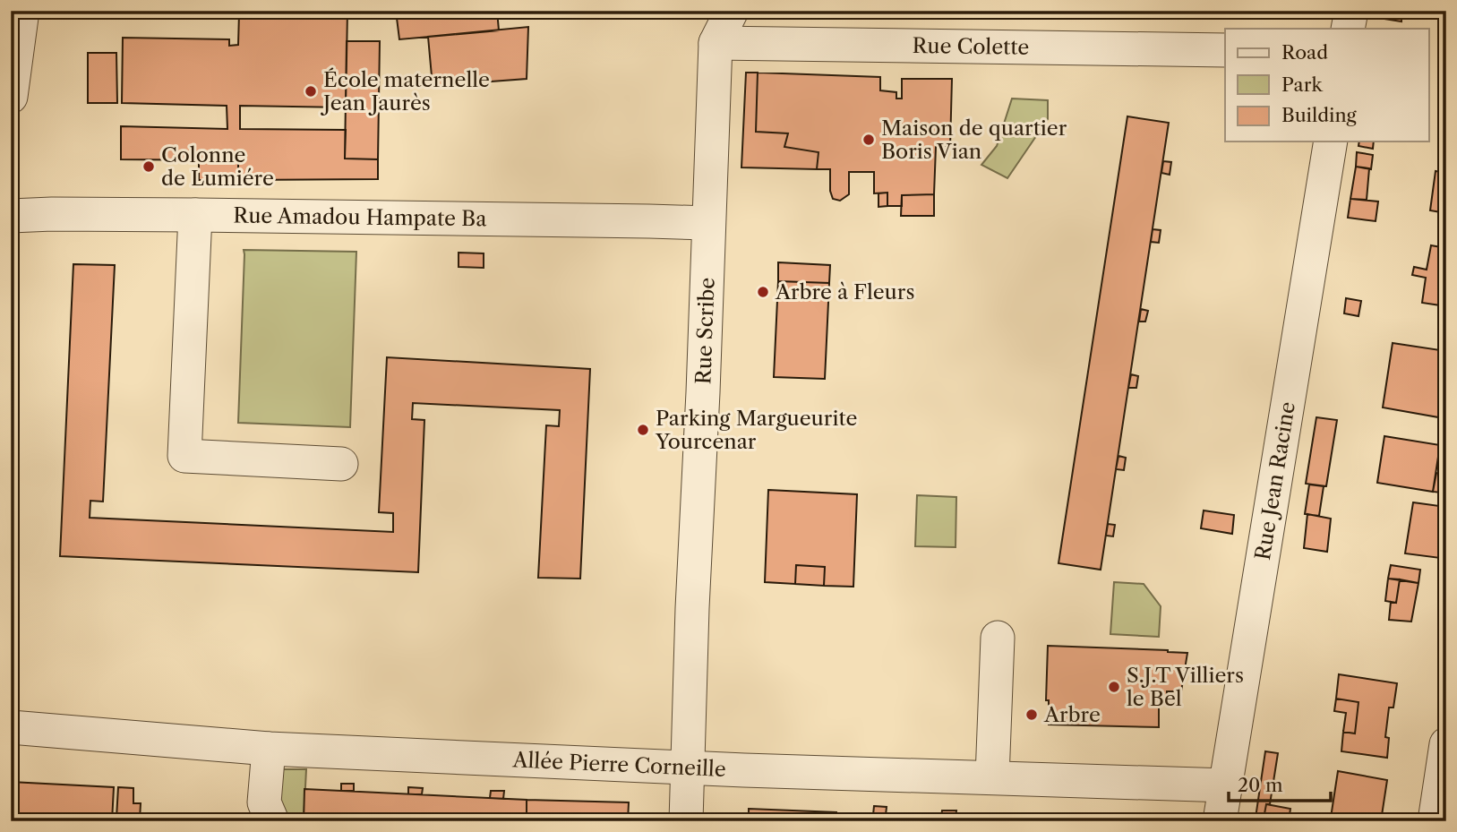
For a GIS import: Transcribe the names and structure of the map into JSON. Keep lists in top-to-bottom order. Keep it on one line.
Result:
{"streets":{"street":["Rue Colette","Rue Amadou Hampate Ba","Rue Scribe","Rue Jean Racine","Allée Pierre Corneille"]},"crossings":[["Rue Colette","Rue Scribe"],["Rue Amadou Hampate Ba","Rue Scribe"],["Rue Scribe","Allée Pierre Corneille"],["Rue Jean Racine","Allée Pierre Corneille"]],"places":["École maternelle Jean Jaurès","Maison de quartier Boris Vian","Colonne de Lumiére","Arbre à Fleurs","Parking Margueurite Yourcenar","S.J.T Villiers le Bel","Arbre"],"legend":["Road","Park","Building"],"scale_bar":"20 m"}
